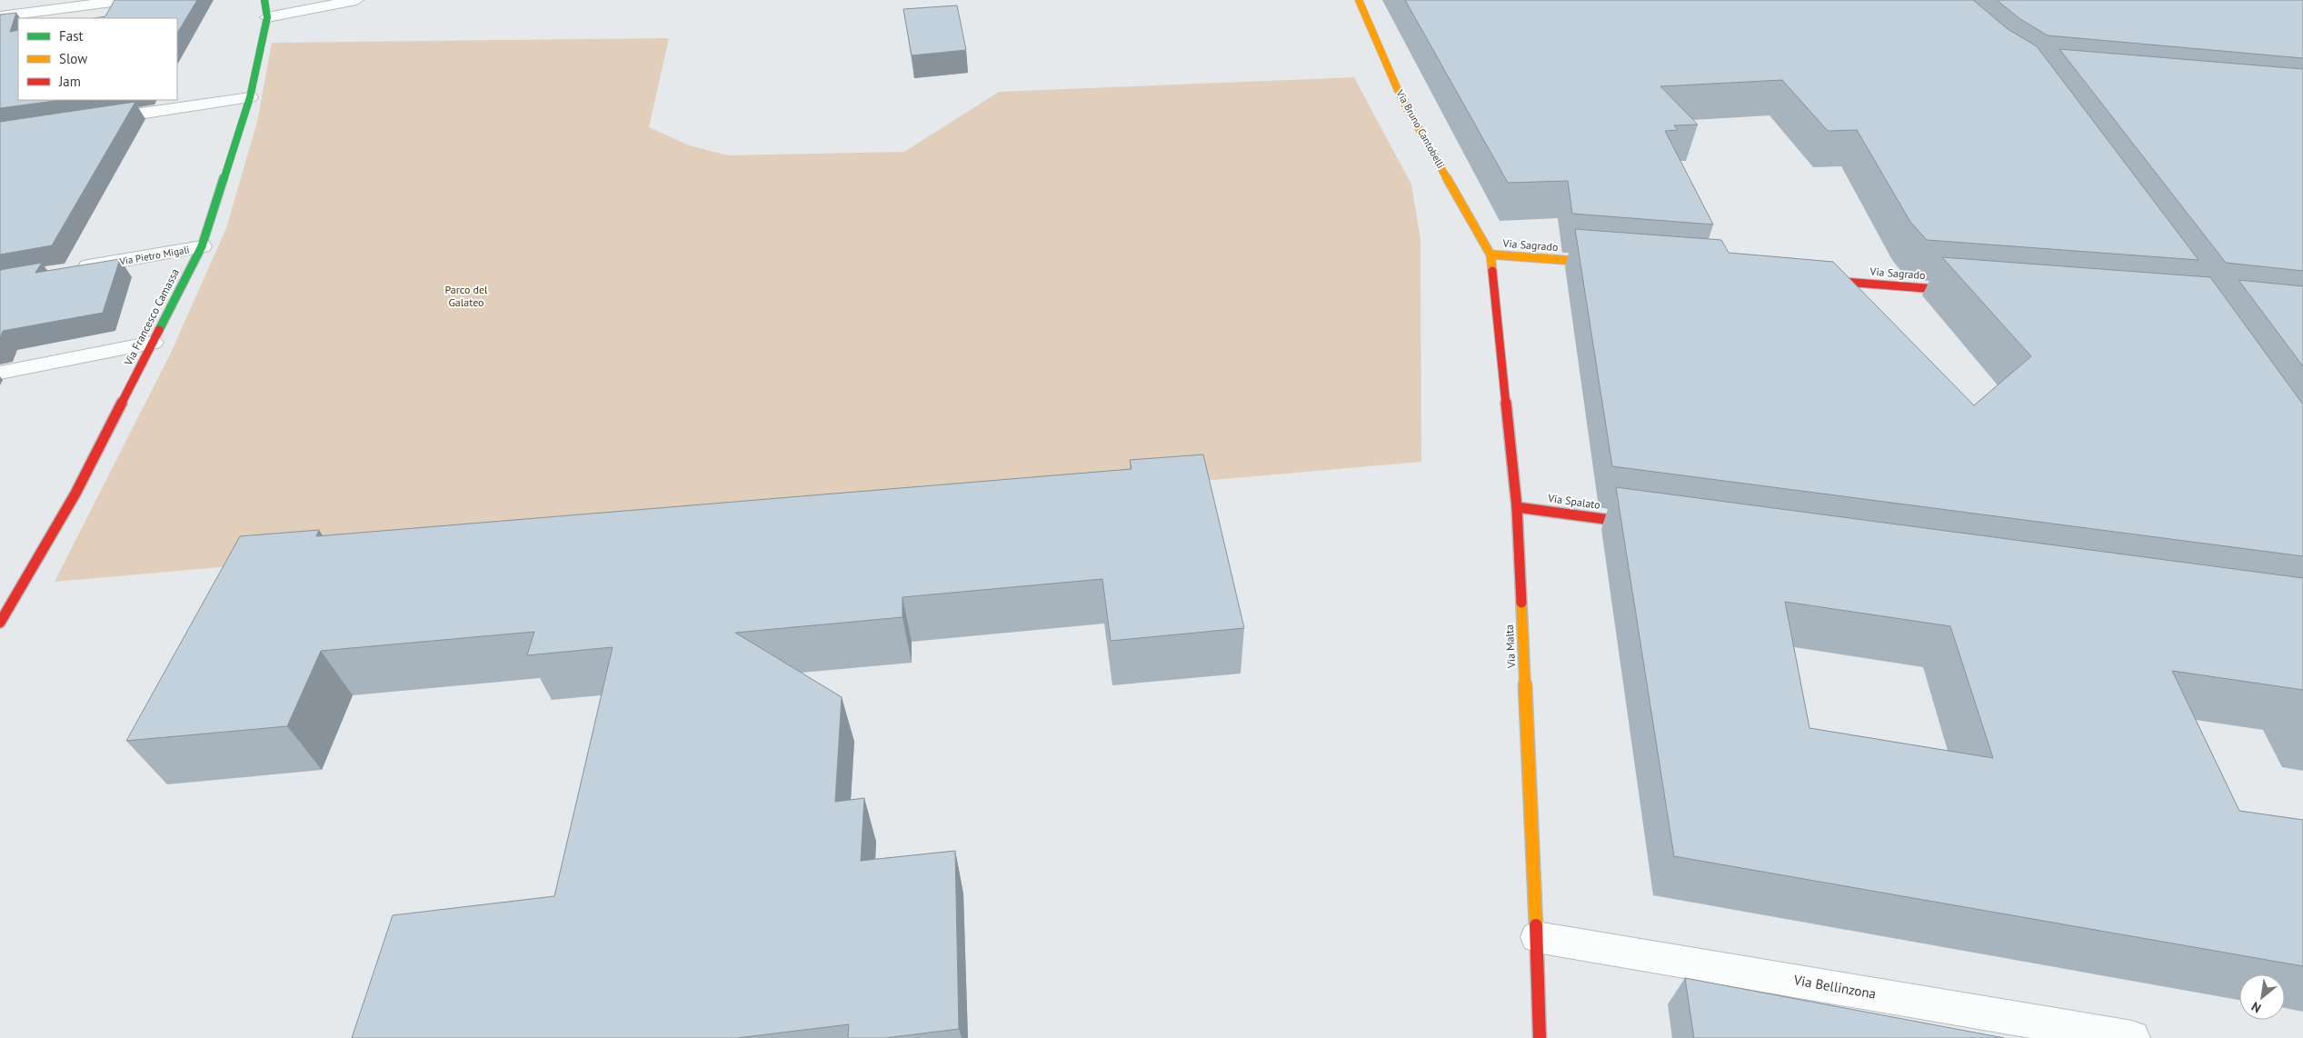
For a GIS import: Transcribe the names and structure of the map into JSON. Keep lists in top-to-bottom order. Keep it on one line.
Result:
{"streets":{"street":["Via Bruno Cantobelli","Via Sagrado","Via Pietro Migali","Via Francesco Camassa","Via Spalato","Via Malta","Via Bellinzona"]},"crossings":[["Via Bruno Cantobelli","Via Sagrado"],["Via Bruno Cantobelli","Via Malta"],["Via Sagrado","Via Malta"],["Via Pietro Migali","Via Francesco Camassa"],["Via Spalato","Via Malta"],["Via Malta","Via Bellinzona"]],"parks":["Parco del Galateo"],"legend":["Fast","Slow","Jam"],"north":"bottom left"}
